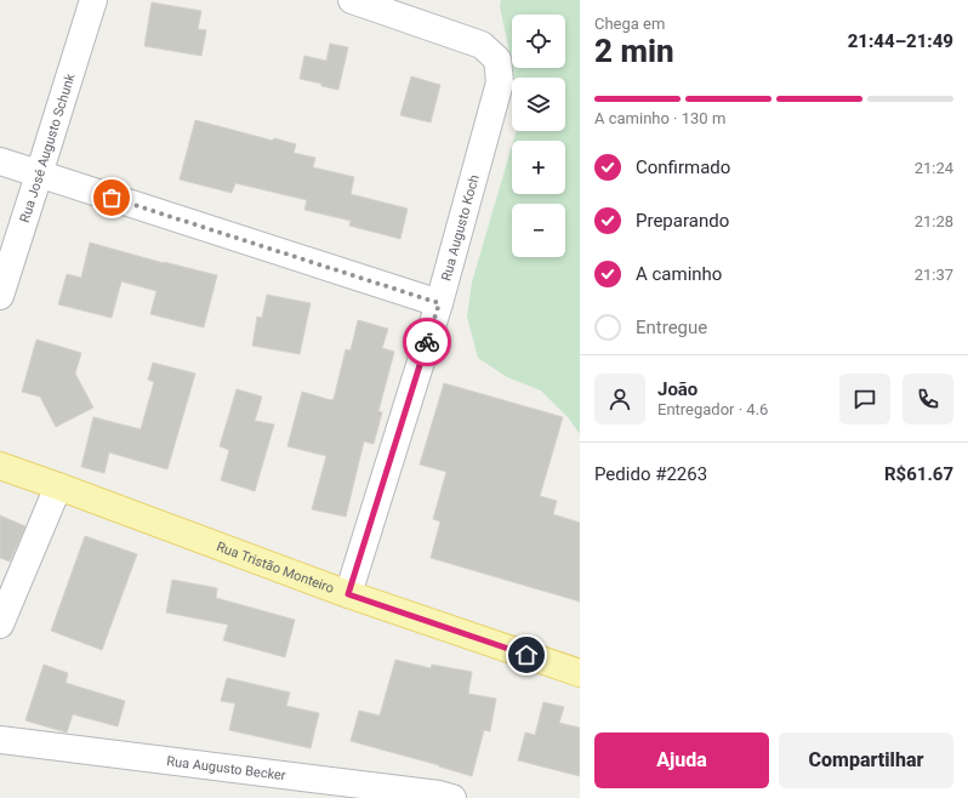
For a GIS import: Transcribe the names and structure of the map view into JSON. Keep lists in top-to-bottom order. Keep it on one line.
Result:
{"streets":{"main road":["Rua Tristão Monteiro"],"street":["Rua José Augusto Schunk","Rua Augusto Koch","Rua Augusto Becker"]},"crossings":[["Rua Augusto Koch","Rua Tristão Monteiro"]],"page":{"heading":["2 min","Chega em","21:44–21:49"],"panel":["João","Entregador · 4.6","Pedido #2263","R$61.67"],"map_buttons":["+","−"],"bar":"A caminho · 130 m","list":[["Confirmado","21:24"],["Preparando","21:28"],["A caminho","21:37"],"Entregue"],"buttons":["Ajuda","Compartilhar"]}}
